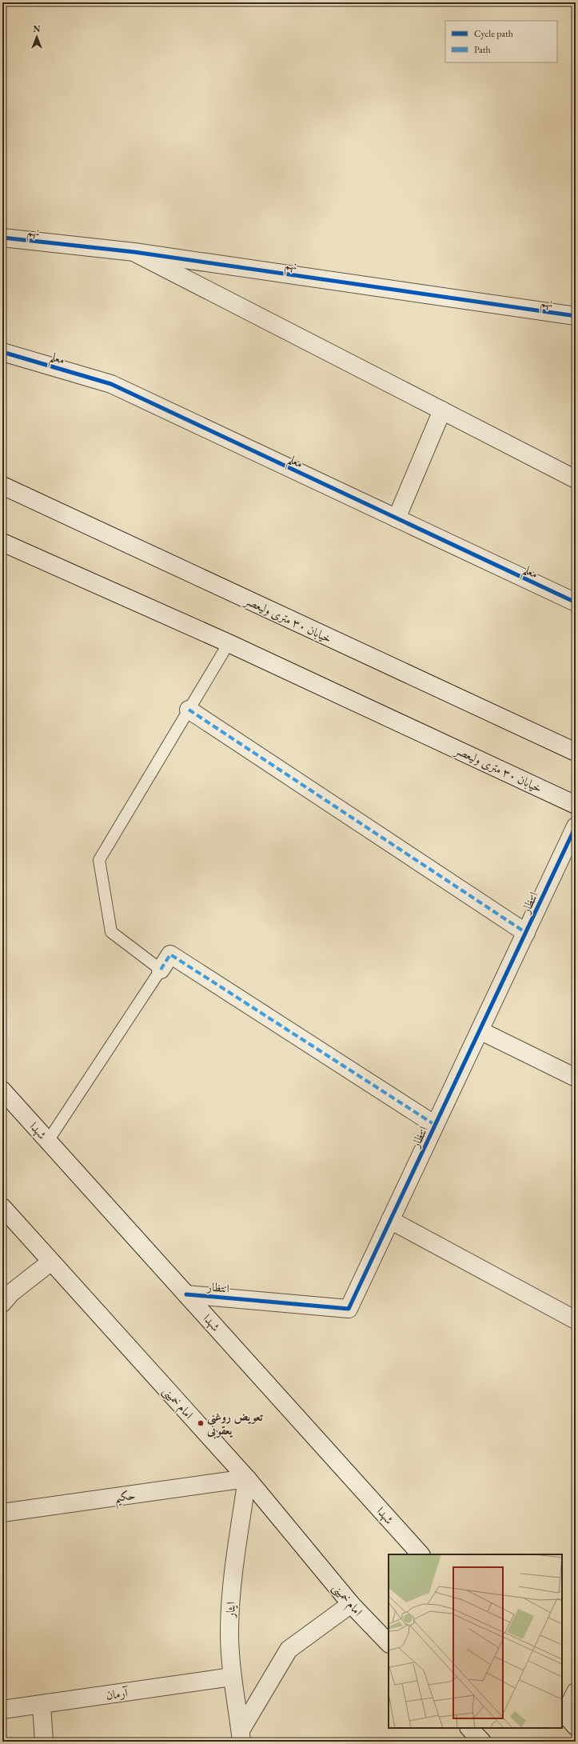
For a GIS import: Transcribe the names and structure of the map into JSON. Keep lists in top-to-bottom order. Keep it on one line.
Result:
{"streets":{"street":["نهم","معلم","خیابان ۳۰ متری ولیعصر","انتظار","شهدا","امام خمینی","حکیم","ایثار","آرمان"]},"crossings":[["انتظار","شهدا"],["امام خمینی","حکیم"],["امام خمینی","ایثار"],["حکیم","ایثار"],["ایثار","آرمان"]],"places":["تعویض روغنی یعقوبی"],"legend":["Cycle path","Path"],"north":"top"}
